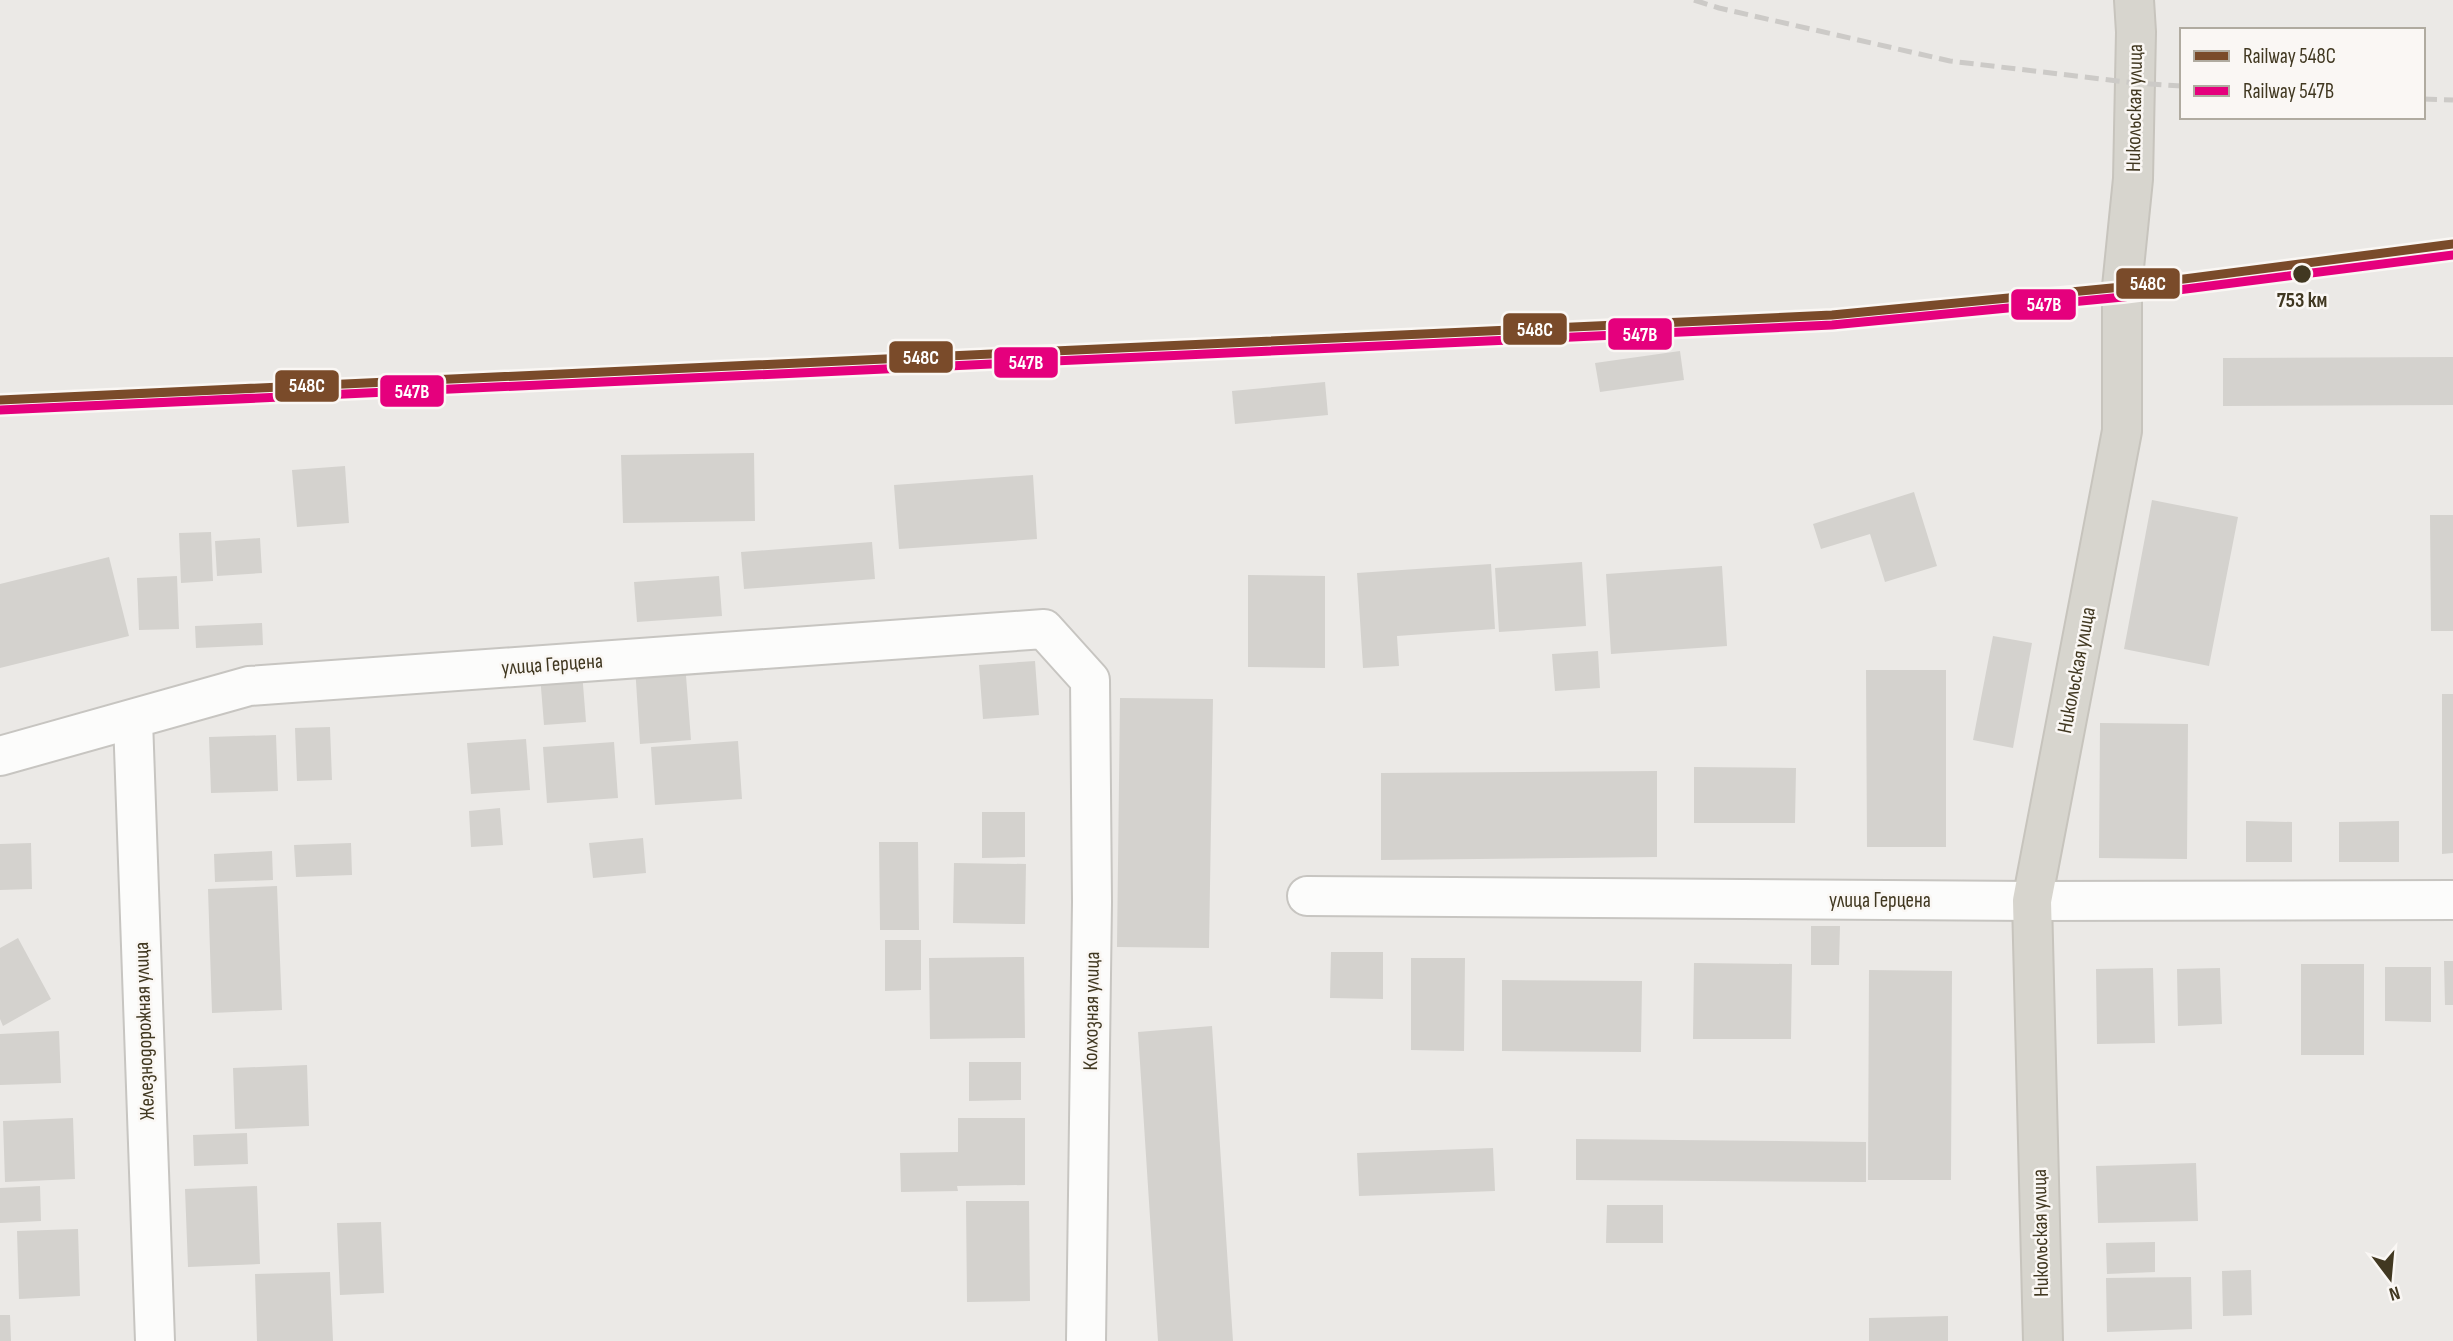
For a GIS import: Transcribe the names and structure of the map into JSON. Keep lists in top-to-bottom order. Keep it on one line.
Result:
{"streets":{"main road":["Никольская улица"],"street":["улица Герцена","Колхозная улица","Железнодорожная улица"]},"crossings":[["Никольская улица","улица Герцена"],["улица Герцена","Колхозная улица"],["улица Герцена","Железнодорожная улица"]],"places":["753 км"],"lines":["rail line 548С","rail line 547В"],"legend":["Railway 548С","Railway 547В"],"north":"bottom"}
